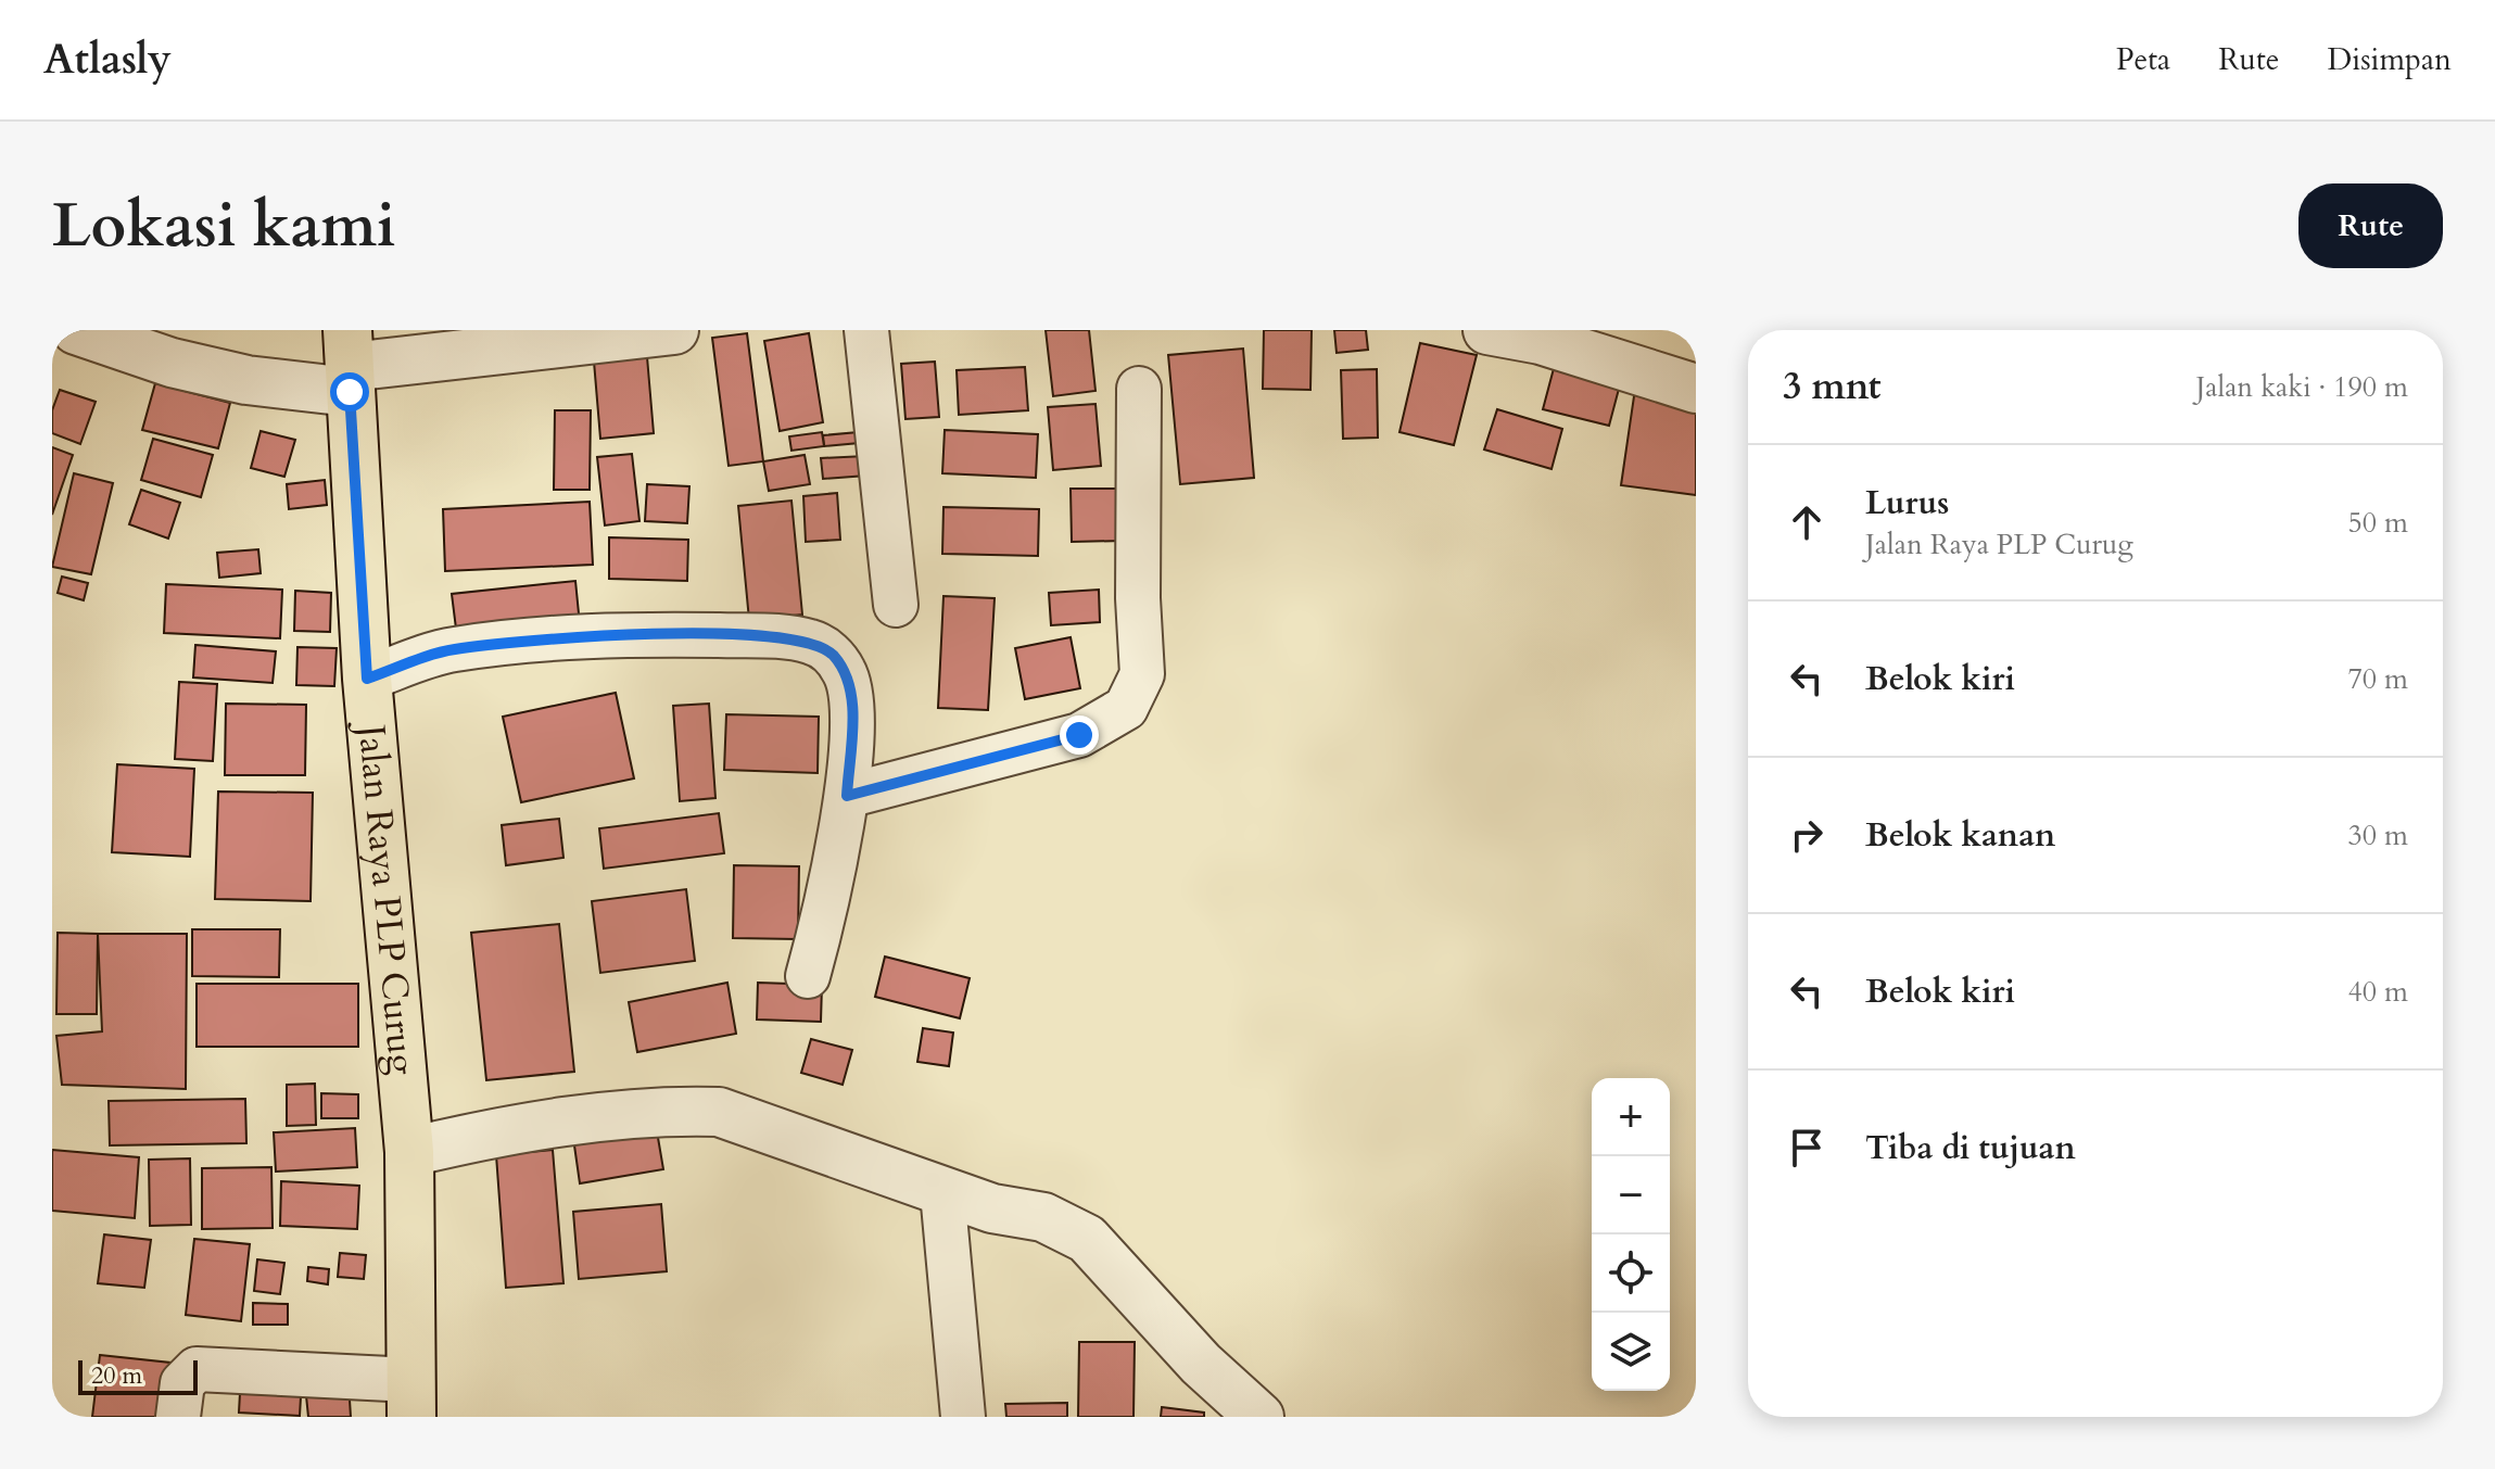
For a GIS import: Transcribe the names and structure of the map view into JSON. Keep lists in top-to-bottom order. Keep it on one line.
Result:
{"streets":{"main road":["Jalan Raya PLP Curug"]},"scale_bar":"20 m","page":{"header":"Atlasly","nav":["Peta","Rute","Disimpan"],"buttons":"Rute","title":"Lokasi kami","heading":["3 mnt","Jalan kaki · 190 m"],"list":[["Lurus","Jalan Raya PLP Curug","50 m"],["Belok kiri","70 m"],["Belok kanan","30 m"],["Belok kiri","40 m"],"Tiba di tujuan"],"map_buttons":["+","−"],"scale":"20 m"}}
